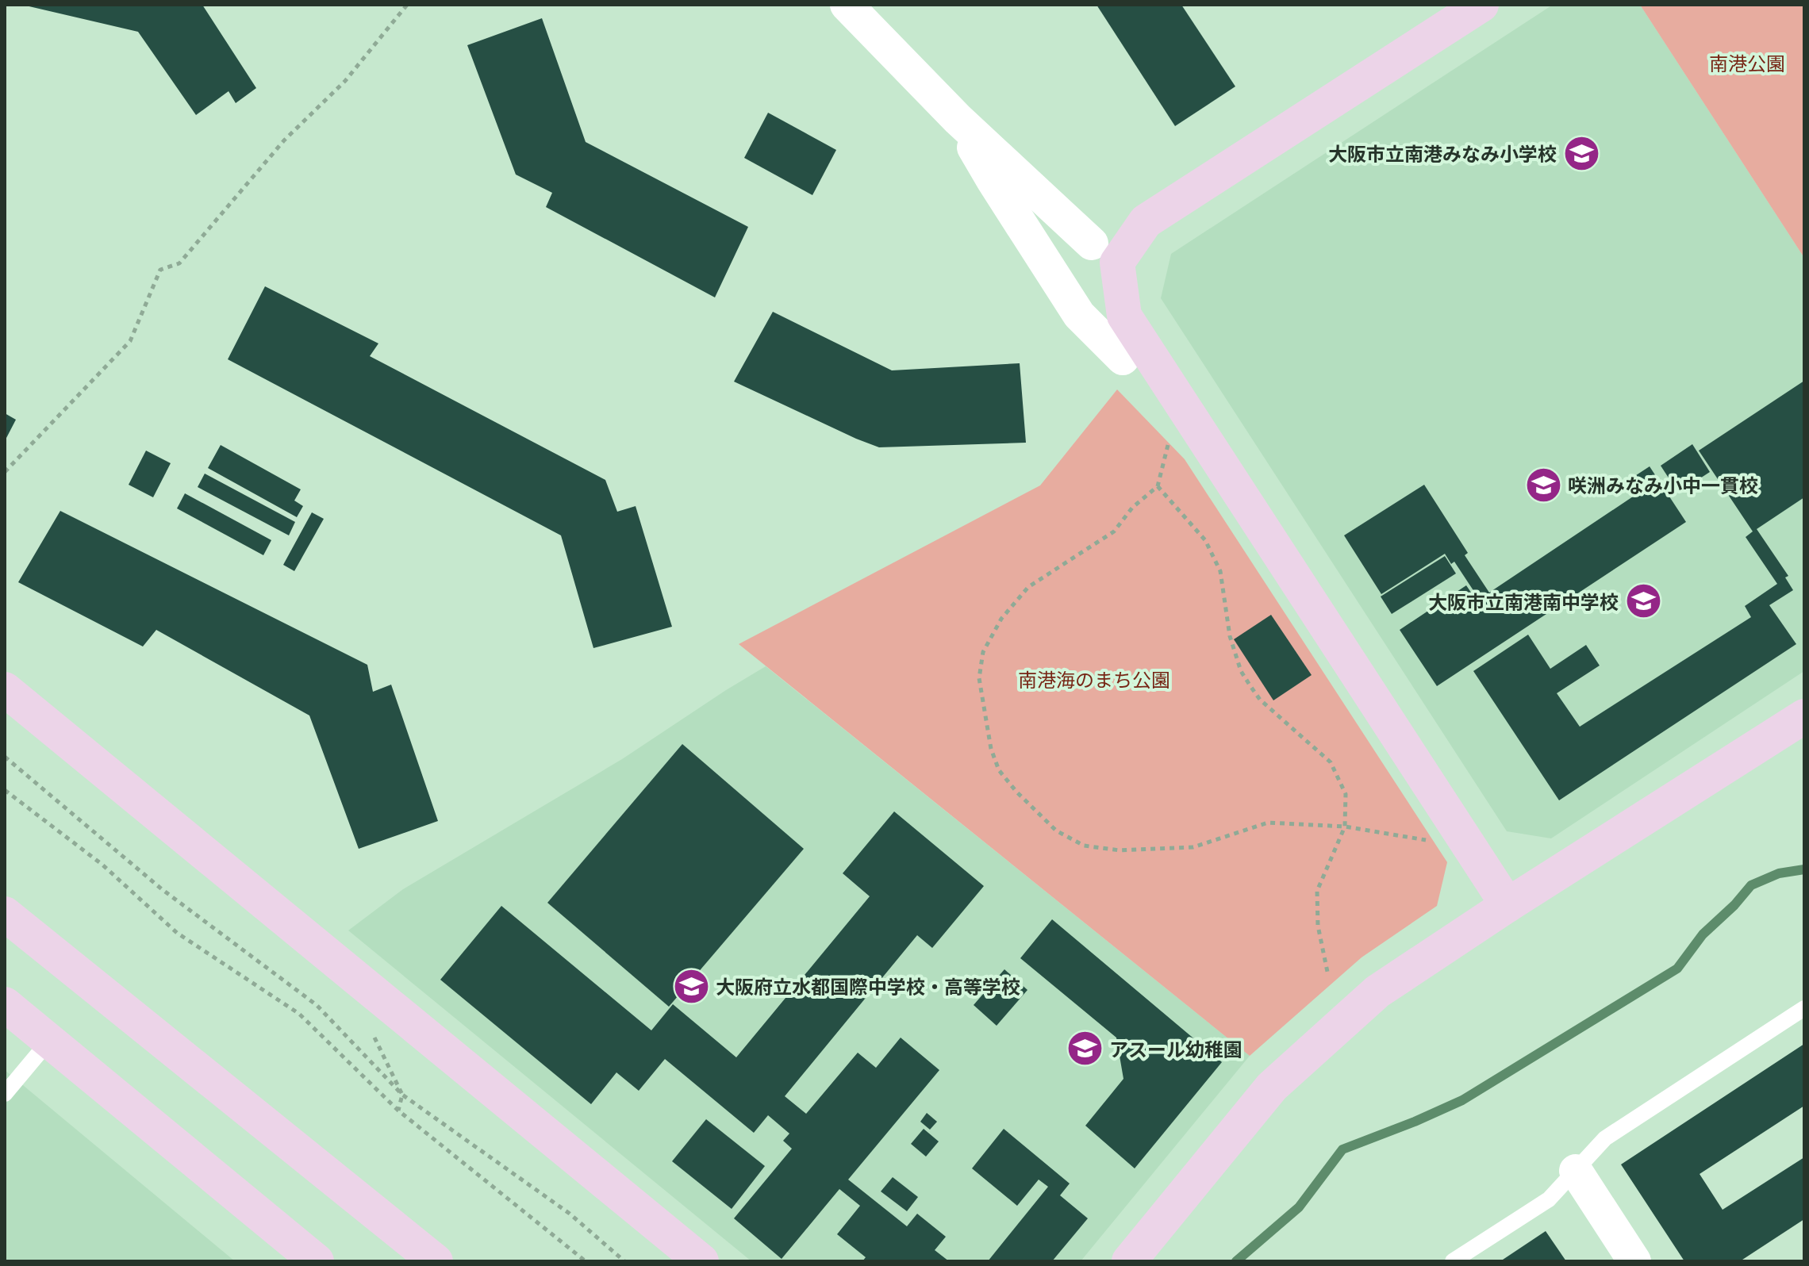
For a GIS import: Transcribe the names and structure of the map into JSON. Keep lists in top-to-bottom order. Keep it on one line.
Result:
{"parks":["南港公園","南港海のまち公園"],"places":{"school or university":["大阪市立南港みなみ小学校","咲洲みなみ小中一貫校","大阪市立南港南中学校","大阪府立水都国際中学校・高等学校","アスール幼稚園"]}}
